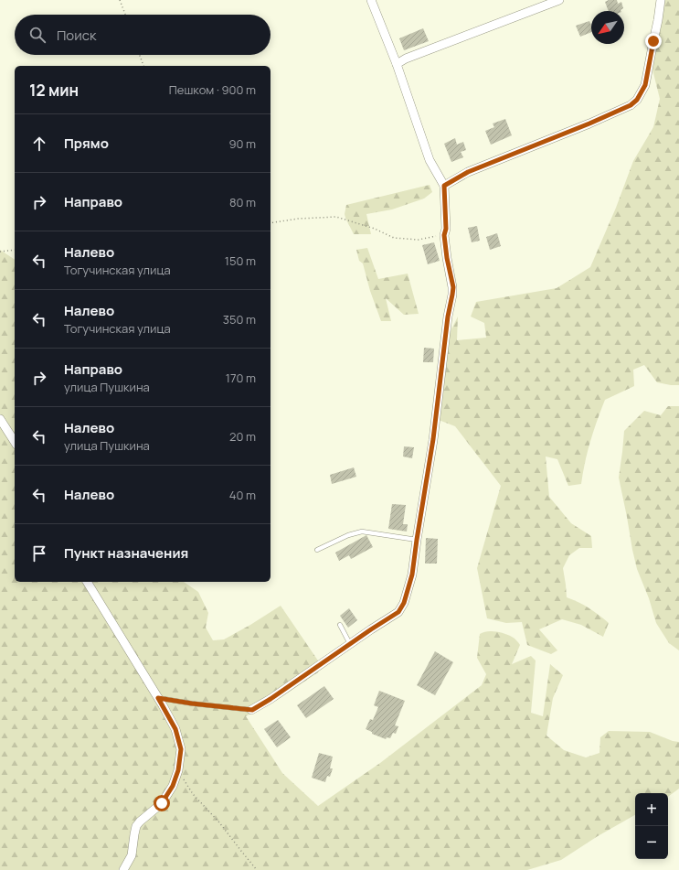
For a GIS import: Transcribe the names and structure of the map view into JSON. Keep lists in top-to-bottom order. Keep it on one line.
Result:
{"north":"bottom left","page":{"search":"Поиск","heading":["12 мин","Пешком · 900 m"],"list":[["Прямо","90 m"],["Направо","80 m"],["Налево","Тогучинская улица","150 m"],["Налево","Тогучинская улица","350 m"],["Направо","улица Пушкина","170 m"],["Налево","улица Пушкина","20 m"],["Налево","40 m"],"Пункт назначения"],"map_buttons":["+","−"]}}
